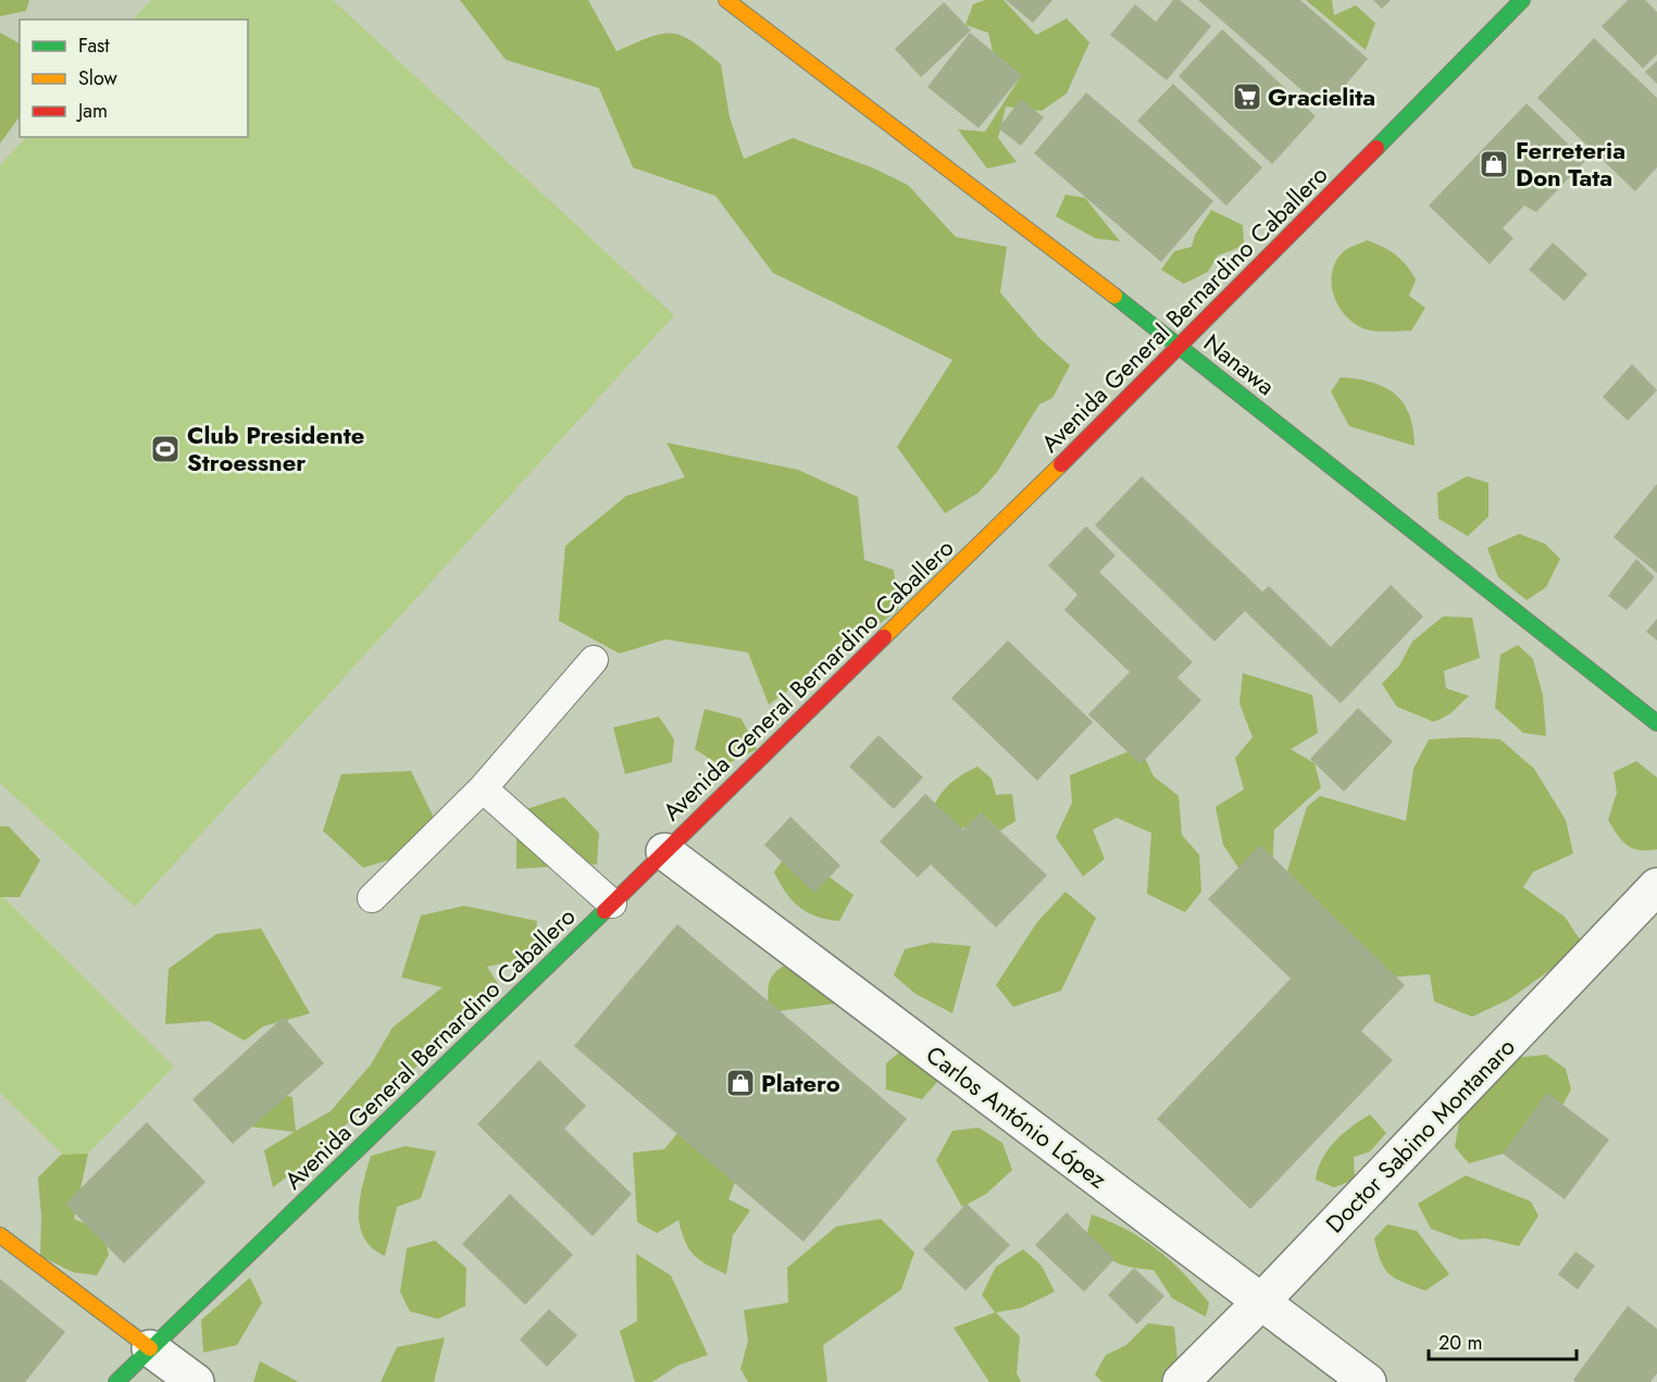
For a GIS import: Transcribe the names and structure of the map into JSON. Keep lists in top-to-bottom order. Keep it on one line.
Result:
{"streets":{"main road":["Avenida General Bernardino Caballero","Nanawa"],"street":["Carlos António López","Doctor Sabino Montanaro"]},"crossings":[["Avenida General Bernardino Caballero","Nanawa"],["Avenida General Bernardino Caballero","Carlos António López"],["Carlos António López","Doctor Sabino Montanaro"]],"places":{"supermarket":["Gracielita"],"shop":["Ferreteria Don Tata","Platero"],"sports":["Club Presidente Stroessner"]},"legend":["Fast","Slow","Jam"],"scale_bar":"20 m"}
